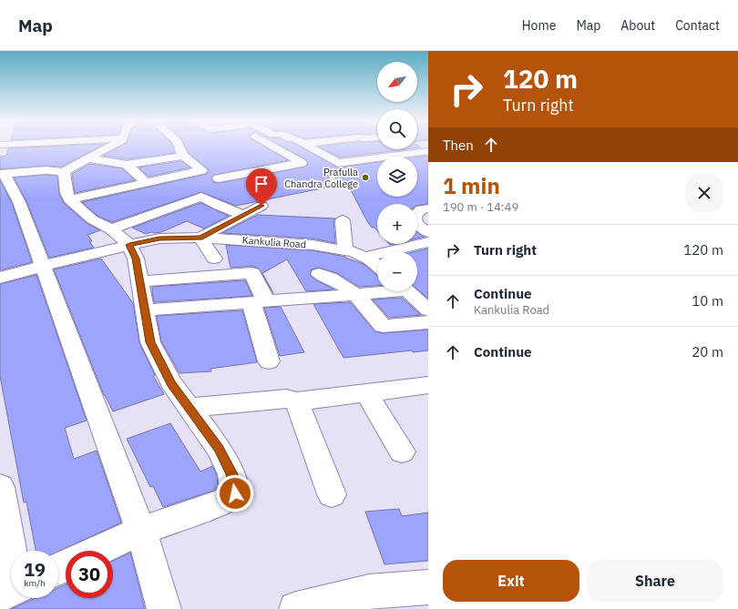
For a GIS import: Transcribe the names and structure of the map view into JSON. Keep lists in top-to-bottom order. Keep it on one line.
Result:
{"streets":{"street":["Kankulia Road"]},"places":["Prafulla Chandra College"],"north":"bottom left","page":{"header":"Map","nav":["Home","Map","About","Contact"],"turn":["120 m","Turn right"],"map_buttons":["+","−"],"then":"Then","heading":["1 min","190 m · 14:49"],"list":[{"name":"Turn right","value":"120 m"},{"name":"Continue","note":"Kankulia Road","value":"10 m"},{"name":"Continue","value":"20 m"}],"speed":"19 km/h","limit":"30","buttons":["Exit","Share"]}}
